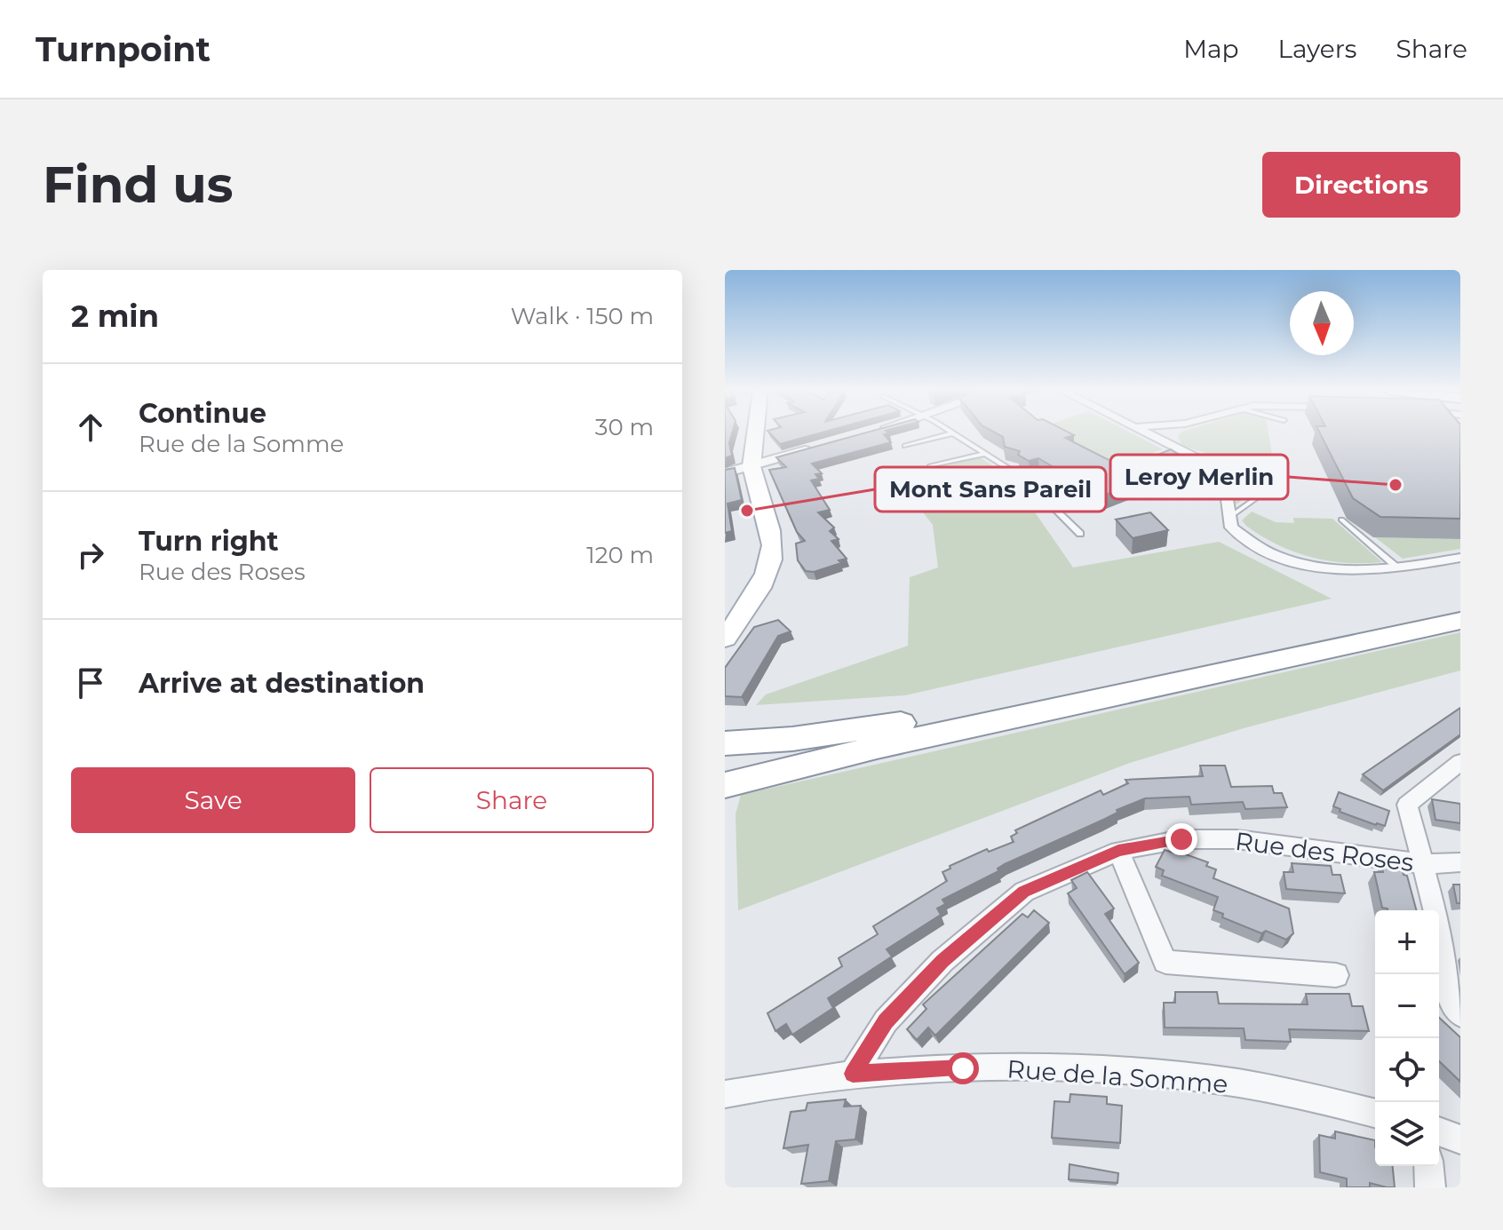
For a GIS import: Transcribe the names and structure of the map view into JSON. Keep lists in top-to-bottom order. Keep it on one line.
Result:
{"streets":{"street":["Rue des Roses","Rue de la Somme"]},"crossings":[["Rue des Roses","Rue de la Somme"]],"places":["Leroy Merlin","Mont Sans Pareil"],"north":"bottom","page":{"header":"Turnpoint","nav":["Map","Layers","Share"],"buttons":["Directions",["Save","Share"]],"title":"Find us","heading":["2 min","Walk · 150 m"],"list":[["Continue","Rue de la Somme","30 m"],["Turn right","Rue des Roses","120 m"],"Arrive at destination"],"map_buttons":["+","−"]}}
